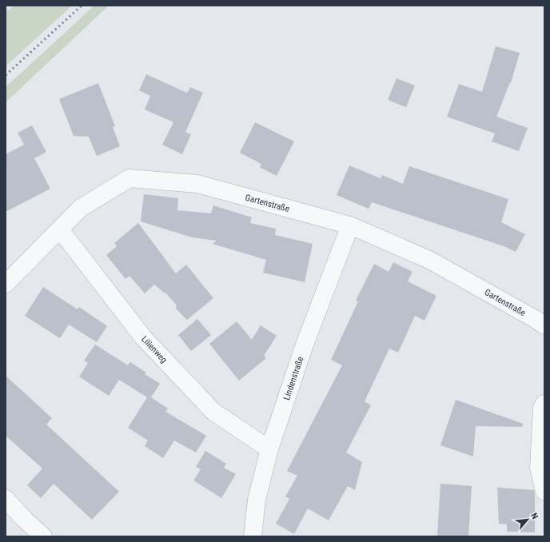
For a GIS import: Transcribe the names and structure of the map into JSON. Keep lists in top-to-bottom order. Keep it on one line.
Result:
{"streets":{"street":["Gartenstraße","Lilienweg","Lindenstraße"]},"crossings":[["Gartenstraße","Lilienweg"],["Gartenstraße","Lindenstraße"],["Lilienweg","Lindenstraße"]],"north":"top right"}
